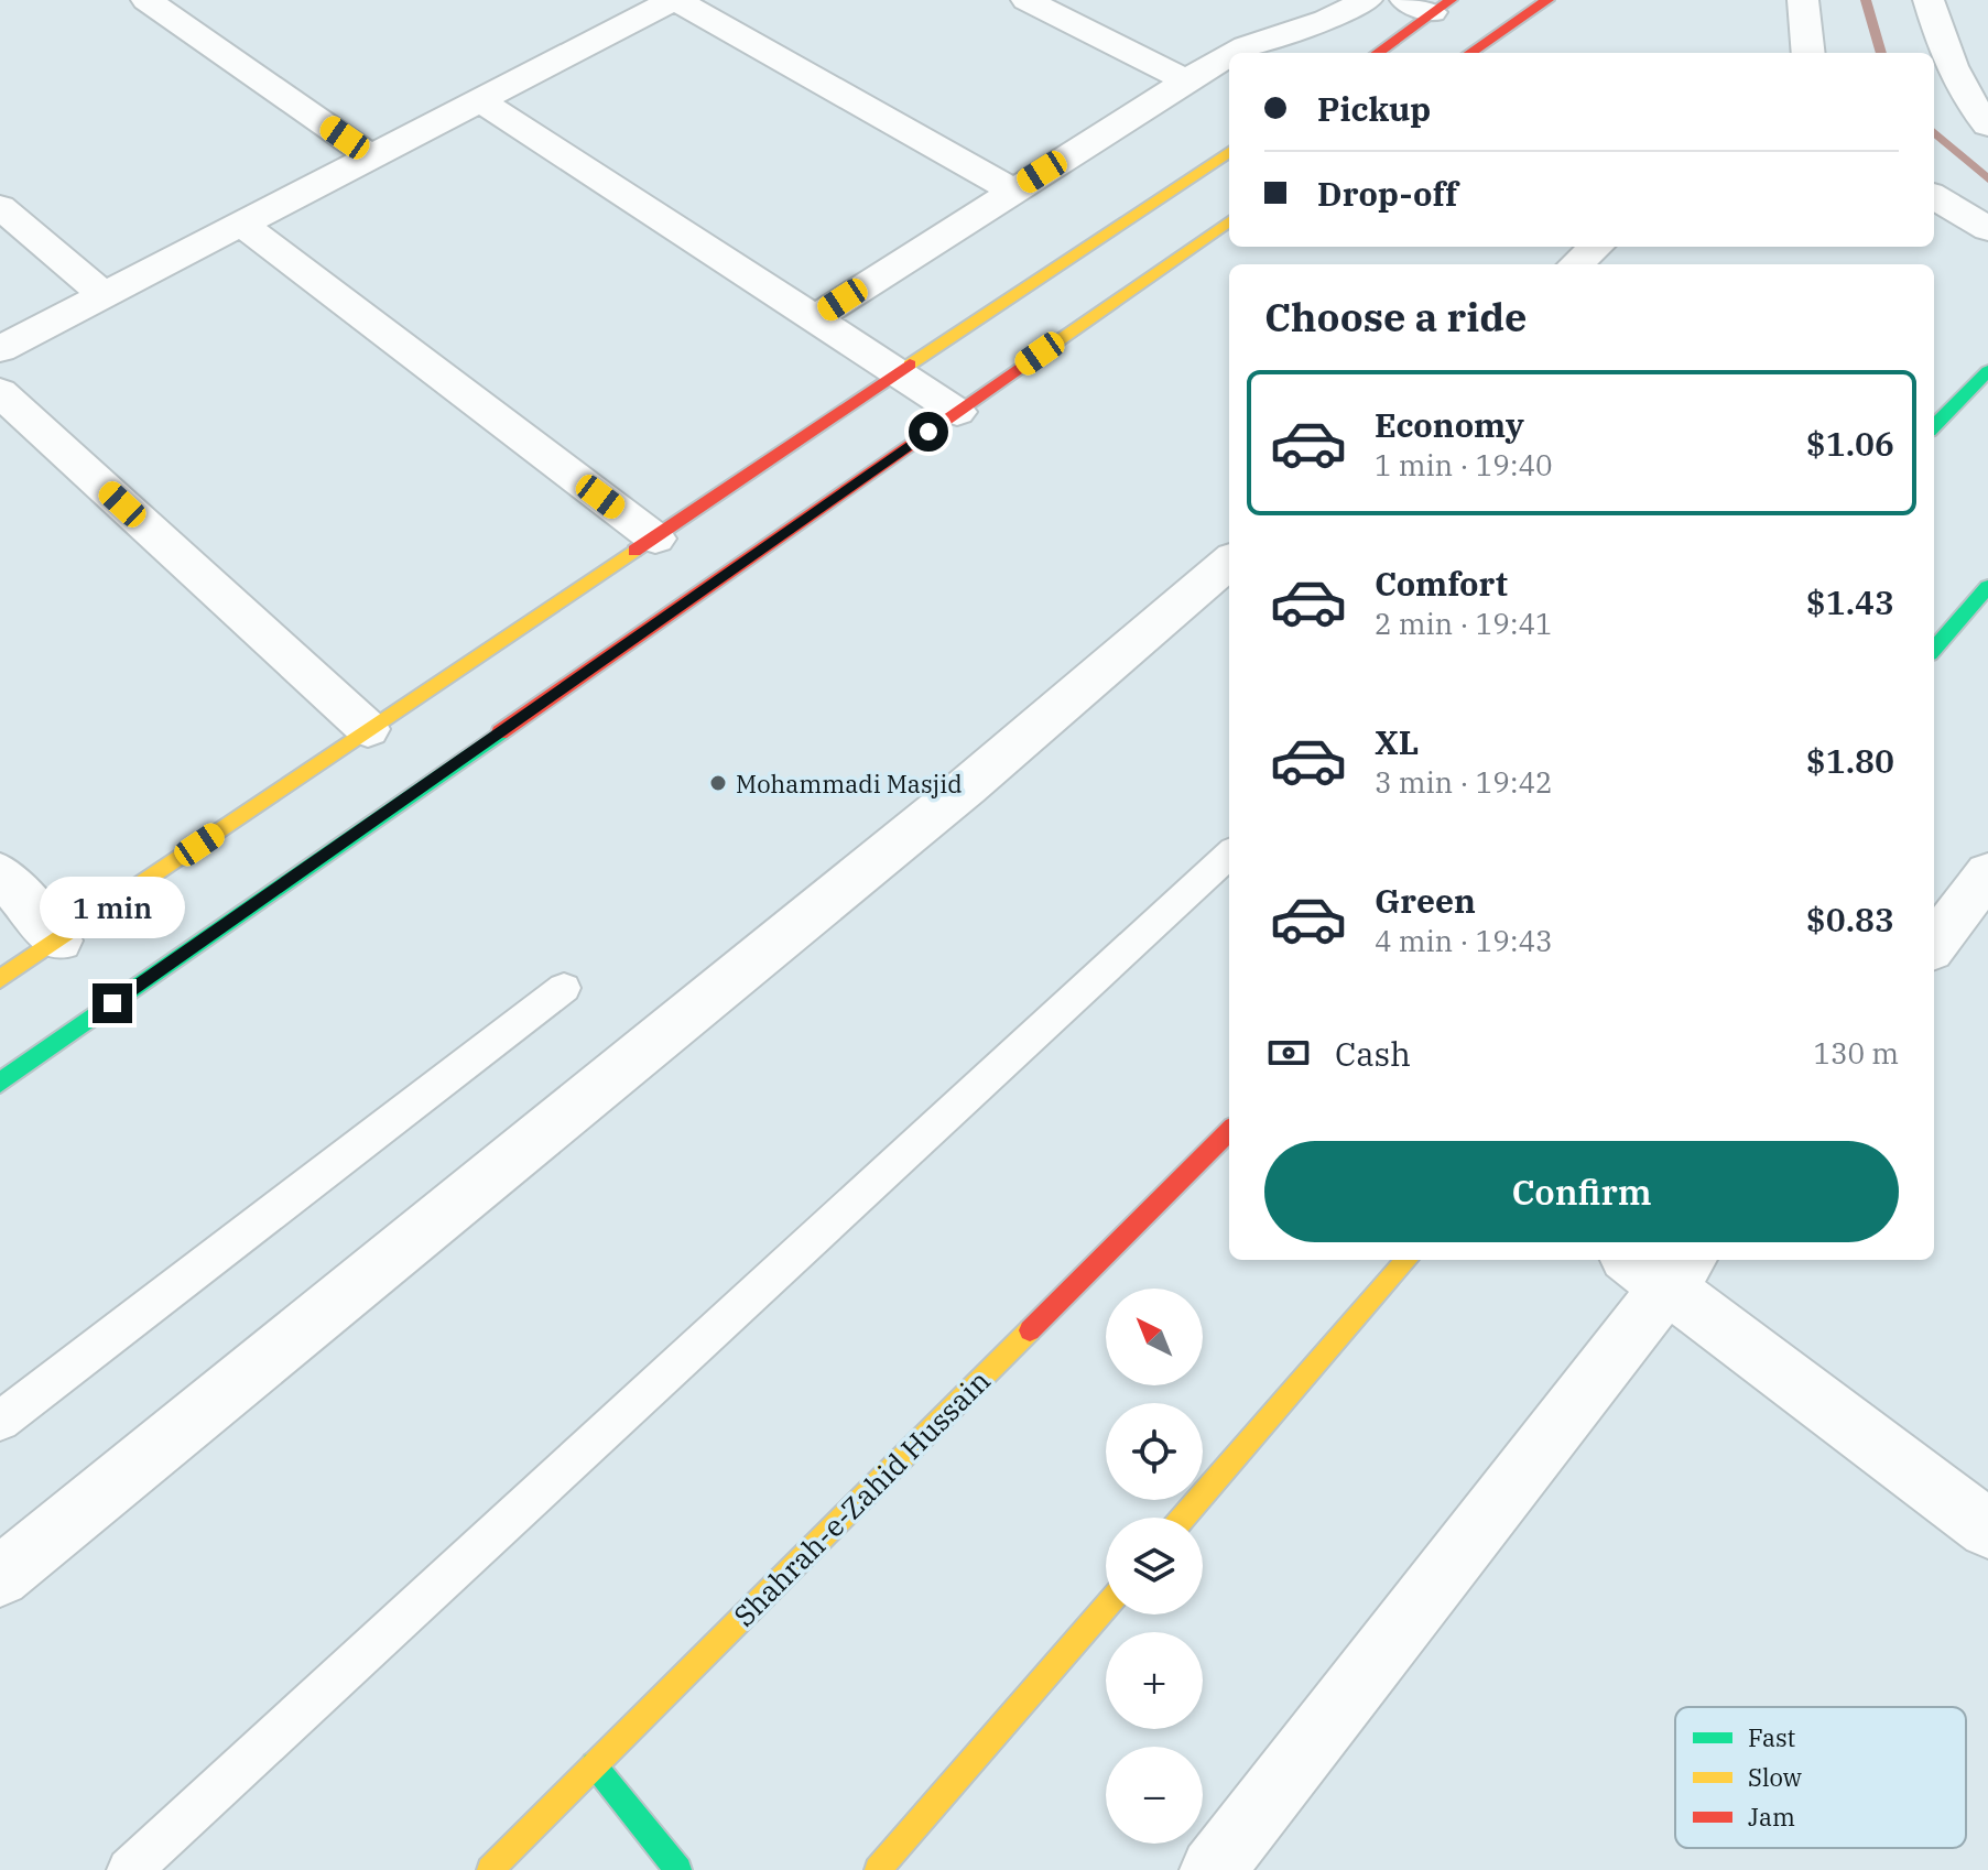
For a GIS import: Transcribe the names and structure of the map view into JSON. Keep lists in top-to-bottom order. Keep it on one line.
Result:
{"streets":{"street":["Shahrah-e-Zahid Hussain"]},"places":["Mohammadi Masjid"],"legend":["Fast","Slow","Jam"],"north":"top left","page":{"banner":["Pickup","Drop-off"],"heading":"Choose a ride","list":[{"name":"Economy","note":"1 min · 19:40","value":"$1.06"},{"name":"Comfort","note":"2 min · 19:41","value":"$1.43"},{"name":"XL","note":"3 min · 19:42","value":"$1.80"},{"name":"Green","note":"4 min · 19:43","value":"$0.83"}],"bubble":"1 min","pay":["Cash","130 m"],"buttons":"Confirm","map_buttons":["+","−"]}}
